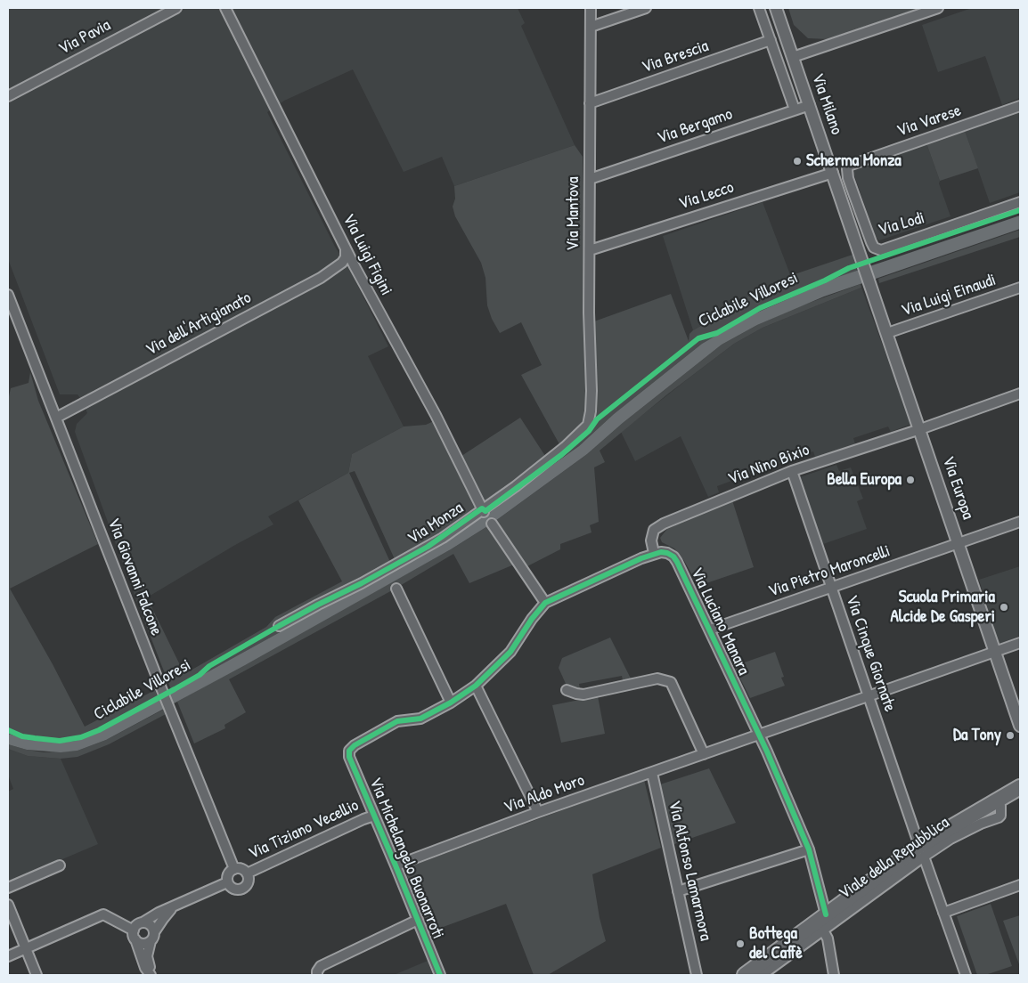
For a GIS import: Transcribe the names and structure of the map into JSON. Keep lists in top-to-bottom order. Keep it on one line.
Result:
{"streets":{"main road":["Viale della Repubblica"],"street":["Via Pavia","Via Brescia","Via Milano","Via Varese","Via Bergamo","Via Lecco","Via Mantova","Via Lodi","Via Luigi Figini","Via Luigi Einaudi","Via dell'Artigianato","Via Nino Bixio","Via Europa","Via Monza","Via Pietro Maroncelli","Via Giovanni Falcone","Via Luciano Manara","Via Cinque Giornate","Via Aldo Moro","Via Tiziano Vecellio","Via Michelangelo Buonarroti","Via Alfonso Lamarmora"],"cycle path":["Ciclabile Villoresi"]},"crossings":[["Via Brescia","Via Milano"],["Via Brescia","Via Mantova"],["Via Milano","Via Bergamo"],["Via Milano","Via Lecco"],["Via Milano","Via Europa"],["Via Varese","Via Lodi"],["Via Bergamo","Via Mantova"],["Via Lecco","Via Mantova"],["Via Mantova","Via Monza"],["Via Luigi Figini","Via dell'Artigianato"],["Via Luigi Figini","Via Monza"],["Via Luigi Einaudi","Via Europa"],["Via dell'Artigianato","Via Giovanni Falcone"],["Via Nino Bixio","Via Europa"],["Via Nino Bixio","Via Luciano Manara"],["Via Nino Bixio","Via Cinque Giornate"],["Via Europa","Via Pietro Maroncelli"],["Via Europa","Via Aldo Moro"],["Via Pietro Maroncelli","Via Luciano Manara"],["Via Pietro Maroncelli","Via Cinque Giornate"],["Via Giovanni Falcone","Via Tiziano Vecellio"],["Via Luciano Manara","Via Aldo Moro"],["Via Luciano Manara","Viale della Repubblica"],["Via Cinque Giornate","Via Aldo Moro"],["Via Cinque Giornate","Viale della Repubblica"],["Via Aldo Moro","Via Michelangelo Buonarroti"],["Via Aldo Moro","Via Alfonso Lamarmora"],["Via Tiziano Vecellio","Via Michelangelo Buonarroti"]],"places":["Scherma Monza","Bella Europa","Scuola Primaria Alcide De Gasperi","Da Tony","Bottega del Caffè"]}
